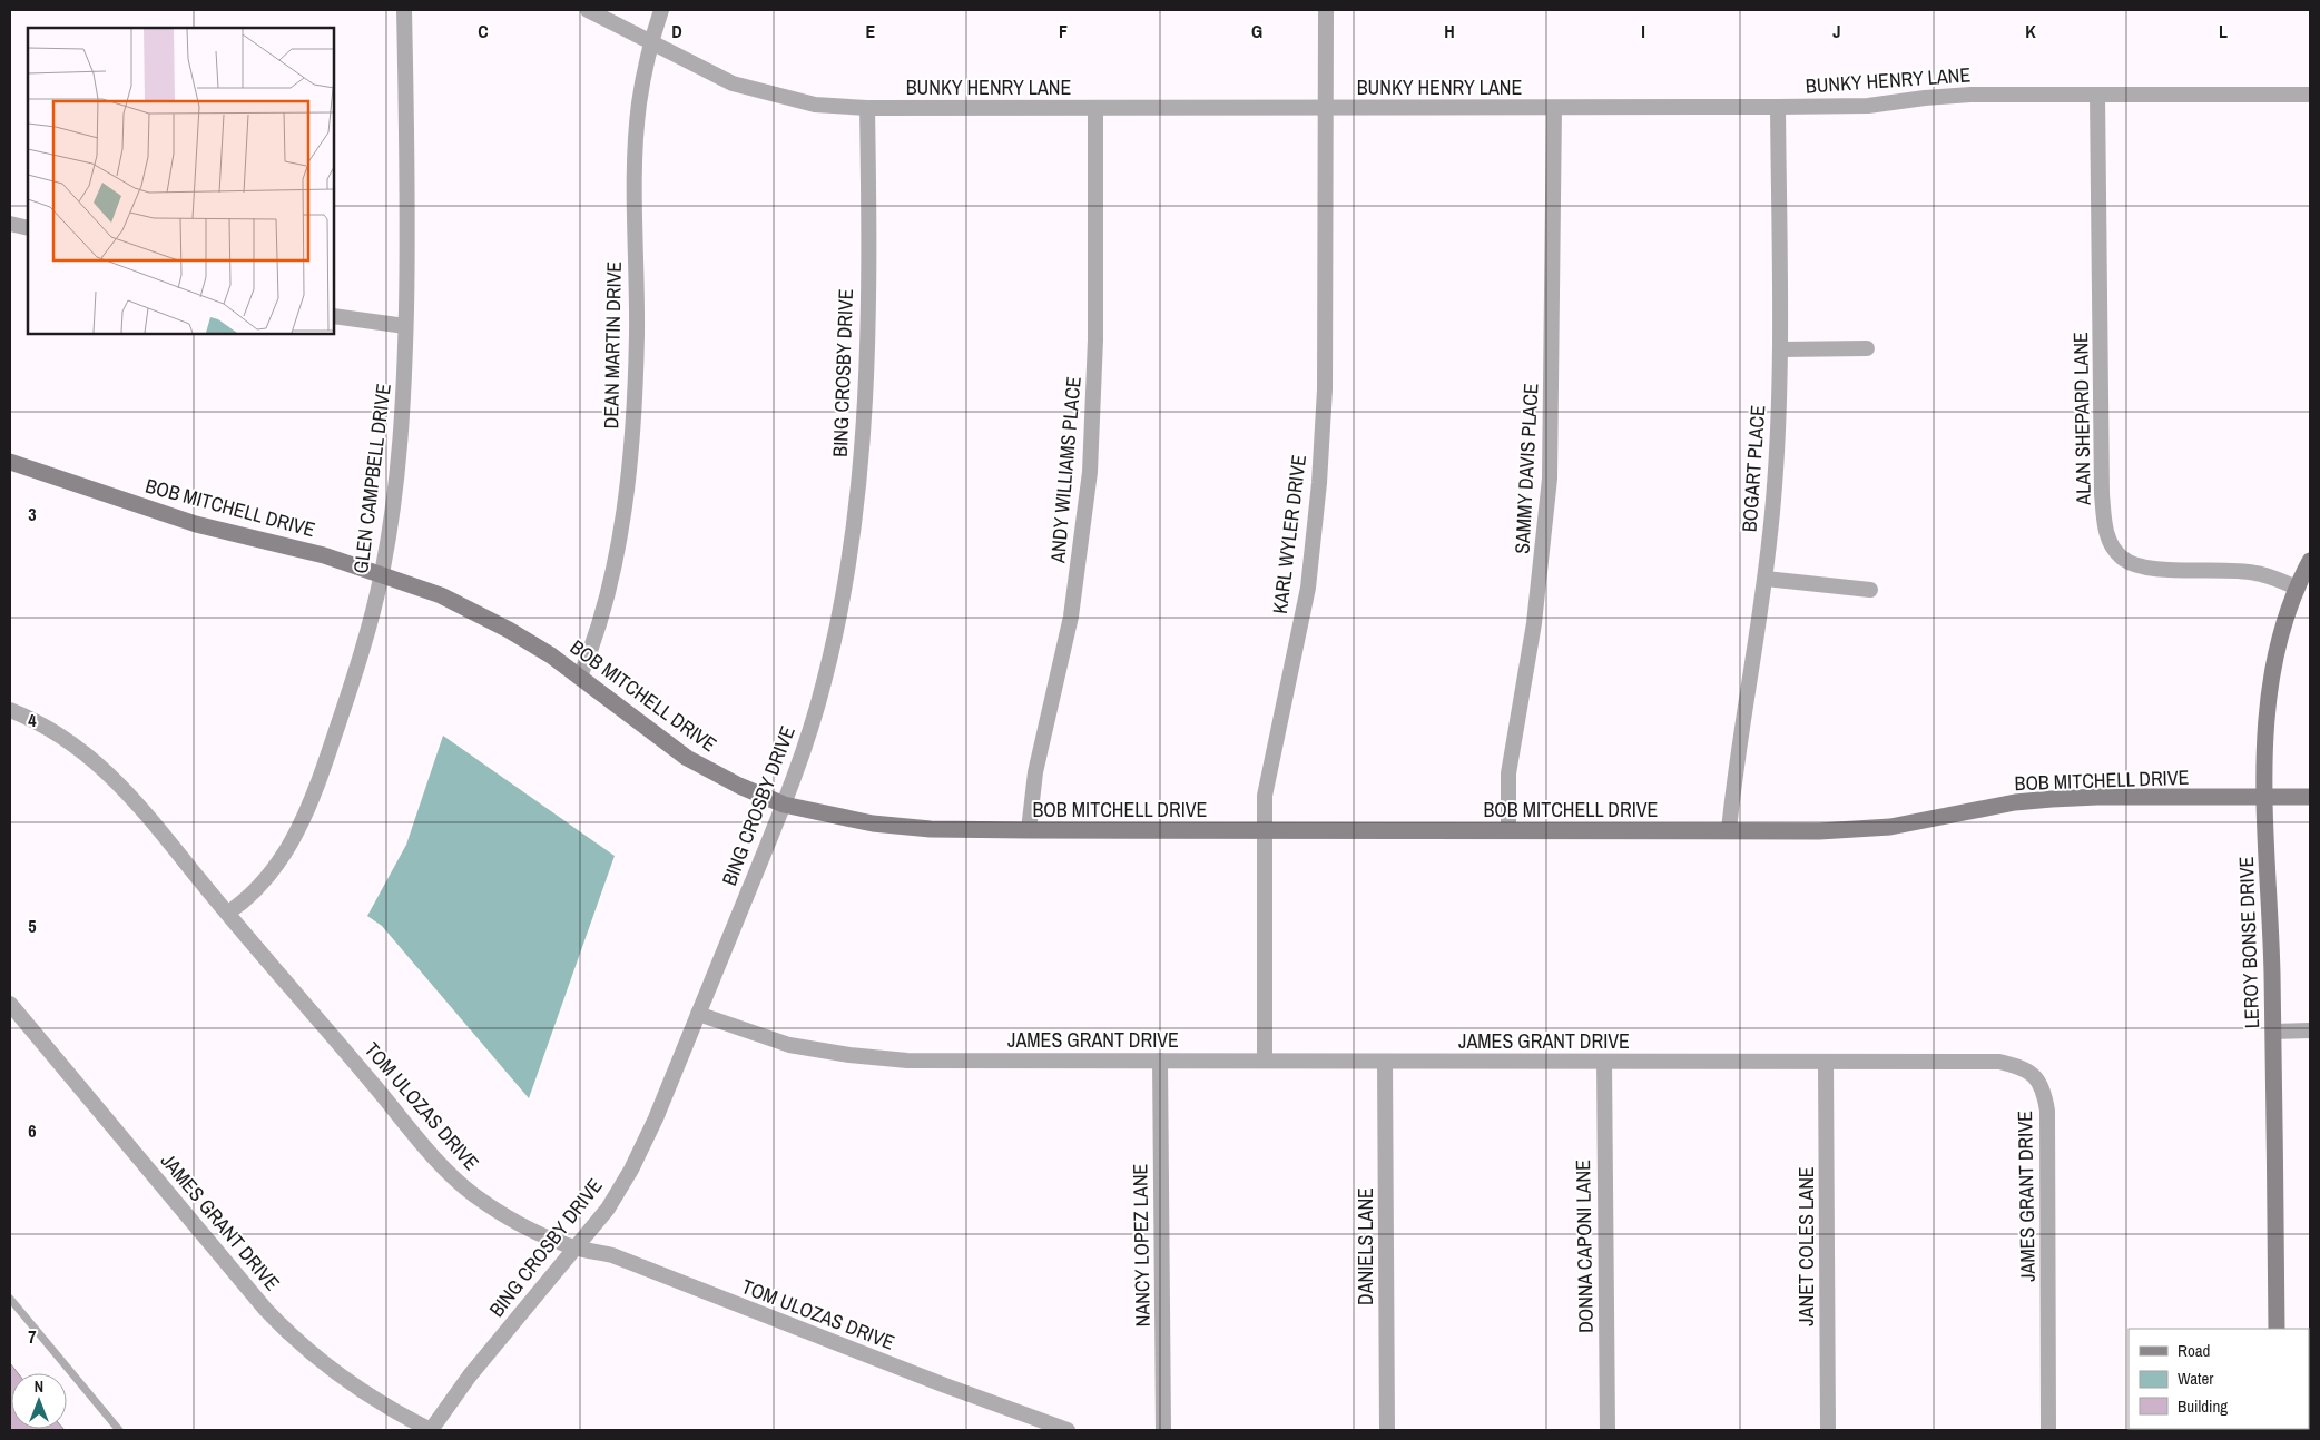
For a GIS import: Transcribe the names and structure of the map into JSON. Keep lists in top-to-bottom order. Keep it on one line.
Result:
{"streets":{"street":["BUNKY HENRY LANE","DEAN MARTIN DRIVE","BING CROSBY DRIVE","ALAN SHEPARD LANE","SAMMY DAVIS PLACE","BOGART PLACE","ANDY WILLIAMS PLACE","GLEN CAMPBELL DRIVE","BOB MITCHELL DRIVE","KARL WYLER DRIVE","LEROY BONSE DRIVE","JAMES GRANT DRIVE","TOM ULOZAS DRIVE","NANCY LOPEZ LANE","DANIELS LANE","DONNA CAPONI LANE","JANET COLES LANE"]},"crossings":[["BUNKY HENRY LANE","DEAN MARTIN DRIVE"],["BUNKY HENRY LANE","BING CROSBY DRIVE"],["BUNKY HENRY LANE","ALAN SHEPARD LANE"],["BUNKY HENRY LANE","SAMMY DAVIS PLACE"],["BUNKY HENRY LANE","BOGART PLACE"],["BUNKY HENRY LANE","ANDY WILLIAMS PLACE"],["BUNKY HENRY LANE","KARL WYLER DRIVE"],["DEAN MARTIN DRIVE","BOB MITCHELL DRIVE"],["BING CROSBY DRIVE","BOB MITCHELL DRIVE"],["BING CROSBY DRIVE","JAMES GRANT DRIVE"],["BING CROSBY DRIVE","TOM ULOZAS DRIVE"],["ALAN SHEPARD LANE","LEROY BONSE DRIVE"],["SAMMY DAVIS PLACE","BOB MITCHELL DRIVE"],["BOGART PLACE","BOB MITCHELL DRIVE"],["ANDY WILLIAMS PLACE","BOB MITCHELL DRIVE"],["GLEN CAMPBELL DRIVE","BOB MITCHELL DRIVE"],["GLEN CAMPBELL DRIVE","TOM ULOZAS DRIVE"],["BOB MITCHELL DRIVE","KARL WYLER DRIVE"],["BOB MITCHELL DRIVE","LEROY BONSE DRIVE"],["KARL WYLER DRIVE","JAMES GRANT DRIVE"],["JAMES GRANT DRIVE","NANCY LOPEZ LANE"],["JAMES GRANT DRIVE","DANIELS LANE"],["JAMES GRANT DRIVE","DONNA CAPONI LANE"],["JAMES GRANT DRIVE","JANET COLES LANE"]],"legend":["Road","Water","Building"],"north":"top","grid":{"columns":["C","D","E","F","G","H","I","J","K","L"],"rows":["3","4","5","6","7"]}}
